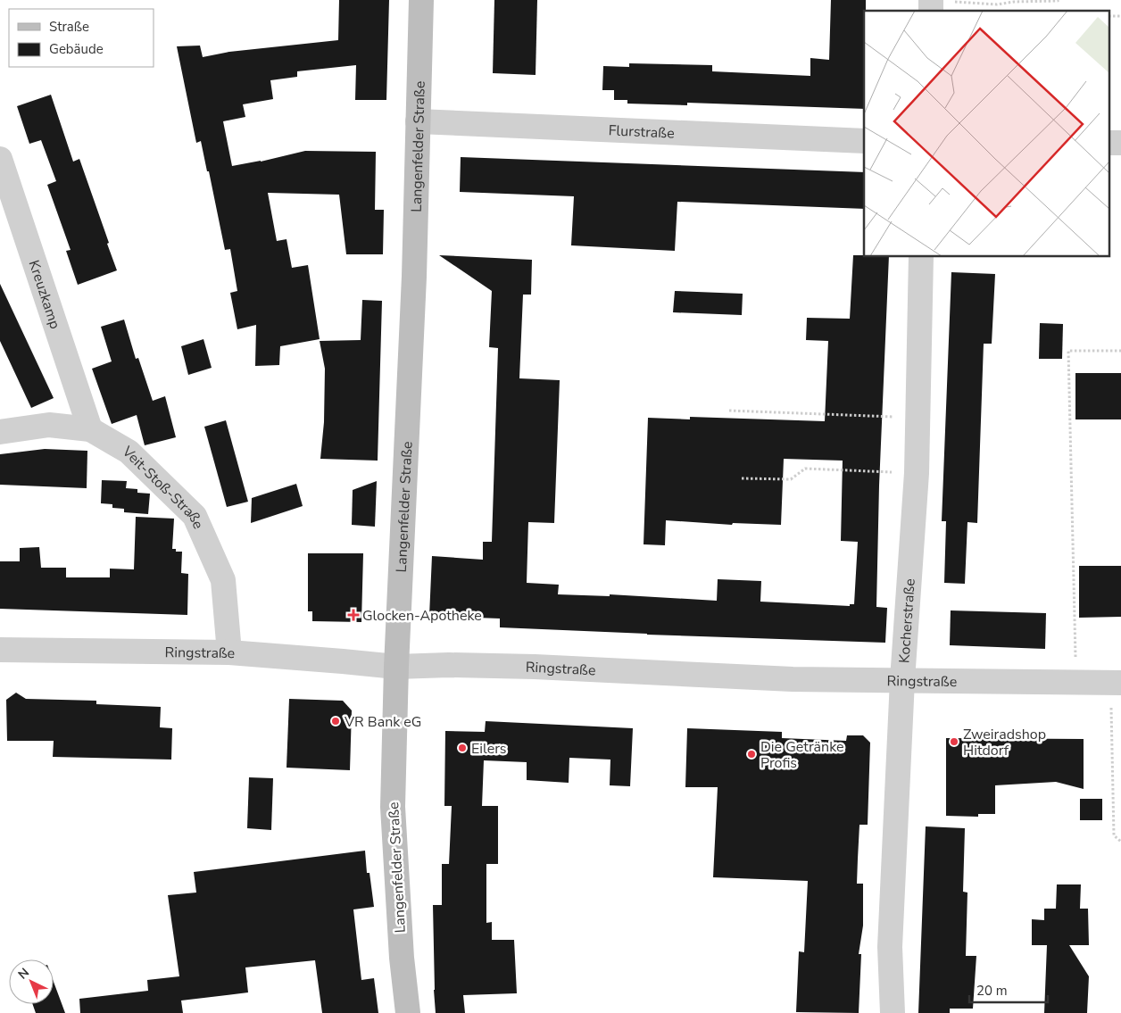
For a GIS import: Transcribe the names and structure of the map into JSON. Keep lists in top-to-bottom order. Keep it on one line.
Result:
{"streets":{"street":["Flurstraße","Langenfelder Straße","Kreuzkamp","Veit-Stoß-Straße","Kocherstraße","Ringstraße"]},"crossings":[["Flurstraße","Langenfelder Straße"],["Langenfelder Straße","Ringstraße"],["Kreuzkamp","Veit-Stoß-Straße"],["Veit-Stoß-Straße","Ringstraße"],["Kocherstraße","Ringstraße"]],"places":{"health":["Glocken-Apotheke"],"other":["VR Bank eG","Zweiradshop Hitdorf","Eilers","Die Getränke Profis"]},"legend":["Straße","Gebäude"],"scale_bar":"20 m","north":"top left"}
